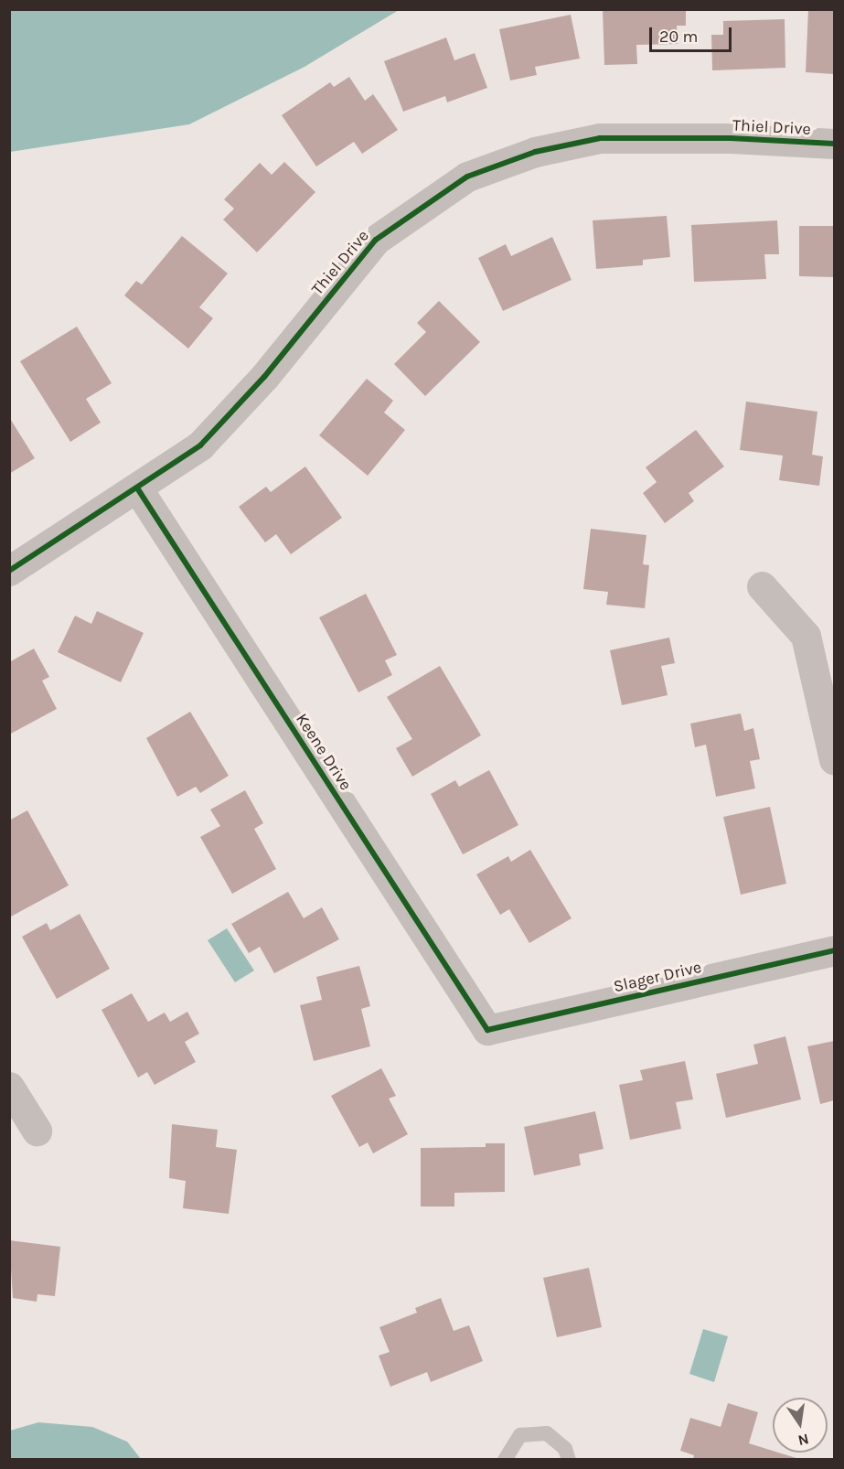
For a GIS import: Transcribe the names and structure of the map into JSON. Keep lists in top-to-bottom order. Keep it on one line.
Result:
{"streets":{"street":["Thiel Drive","Keene Drive","Slager Drive"]},"crossings":[["Thiel Drive","Keene Drive"],["Keene Drive","Slager Drive"]],"scale_bar":"20 m","north":"bottom"}
